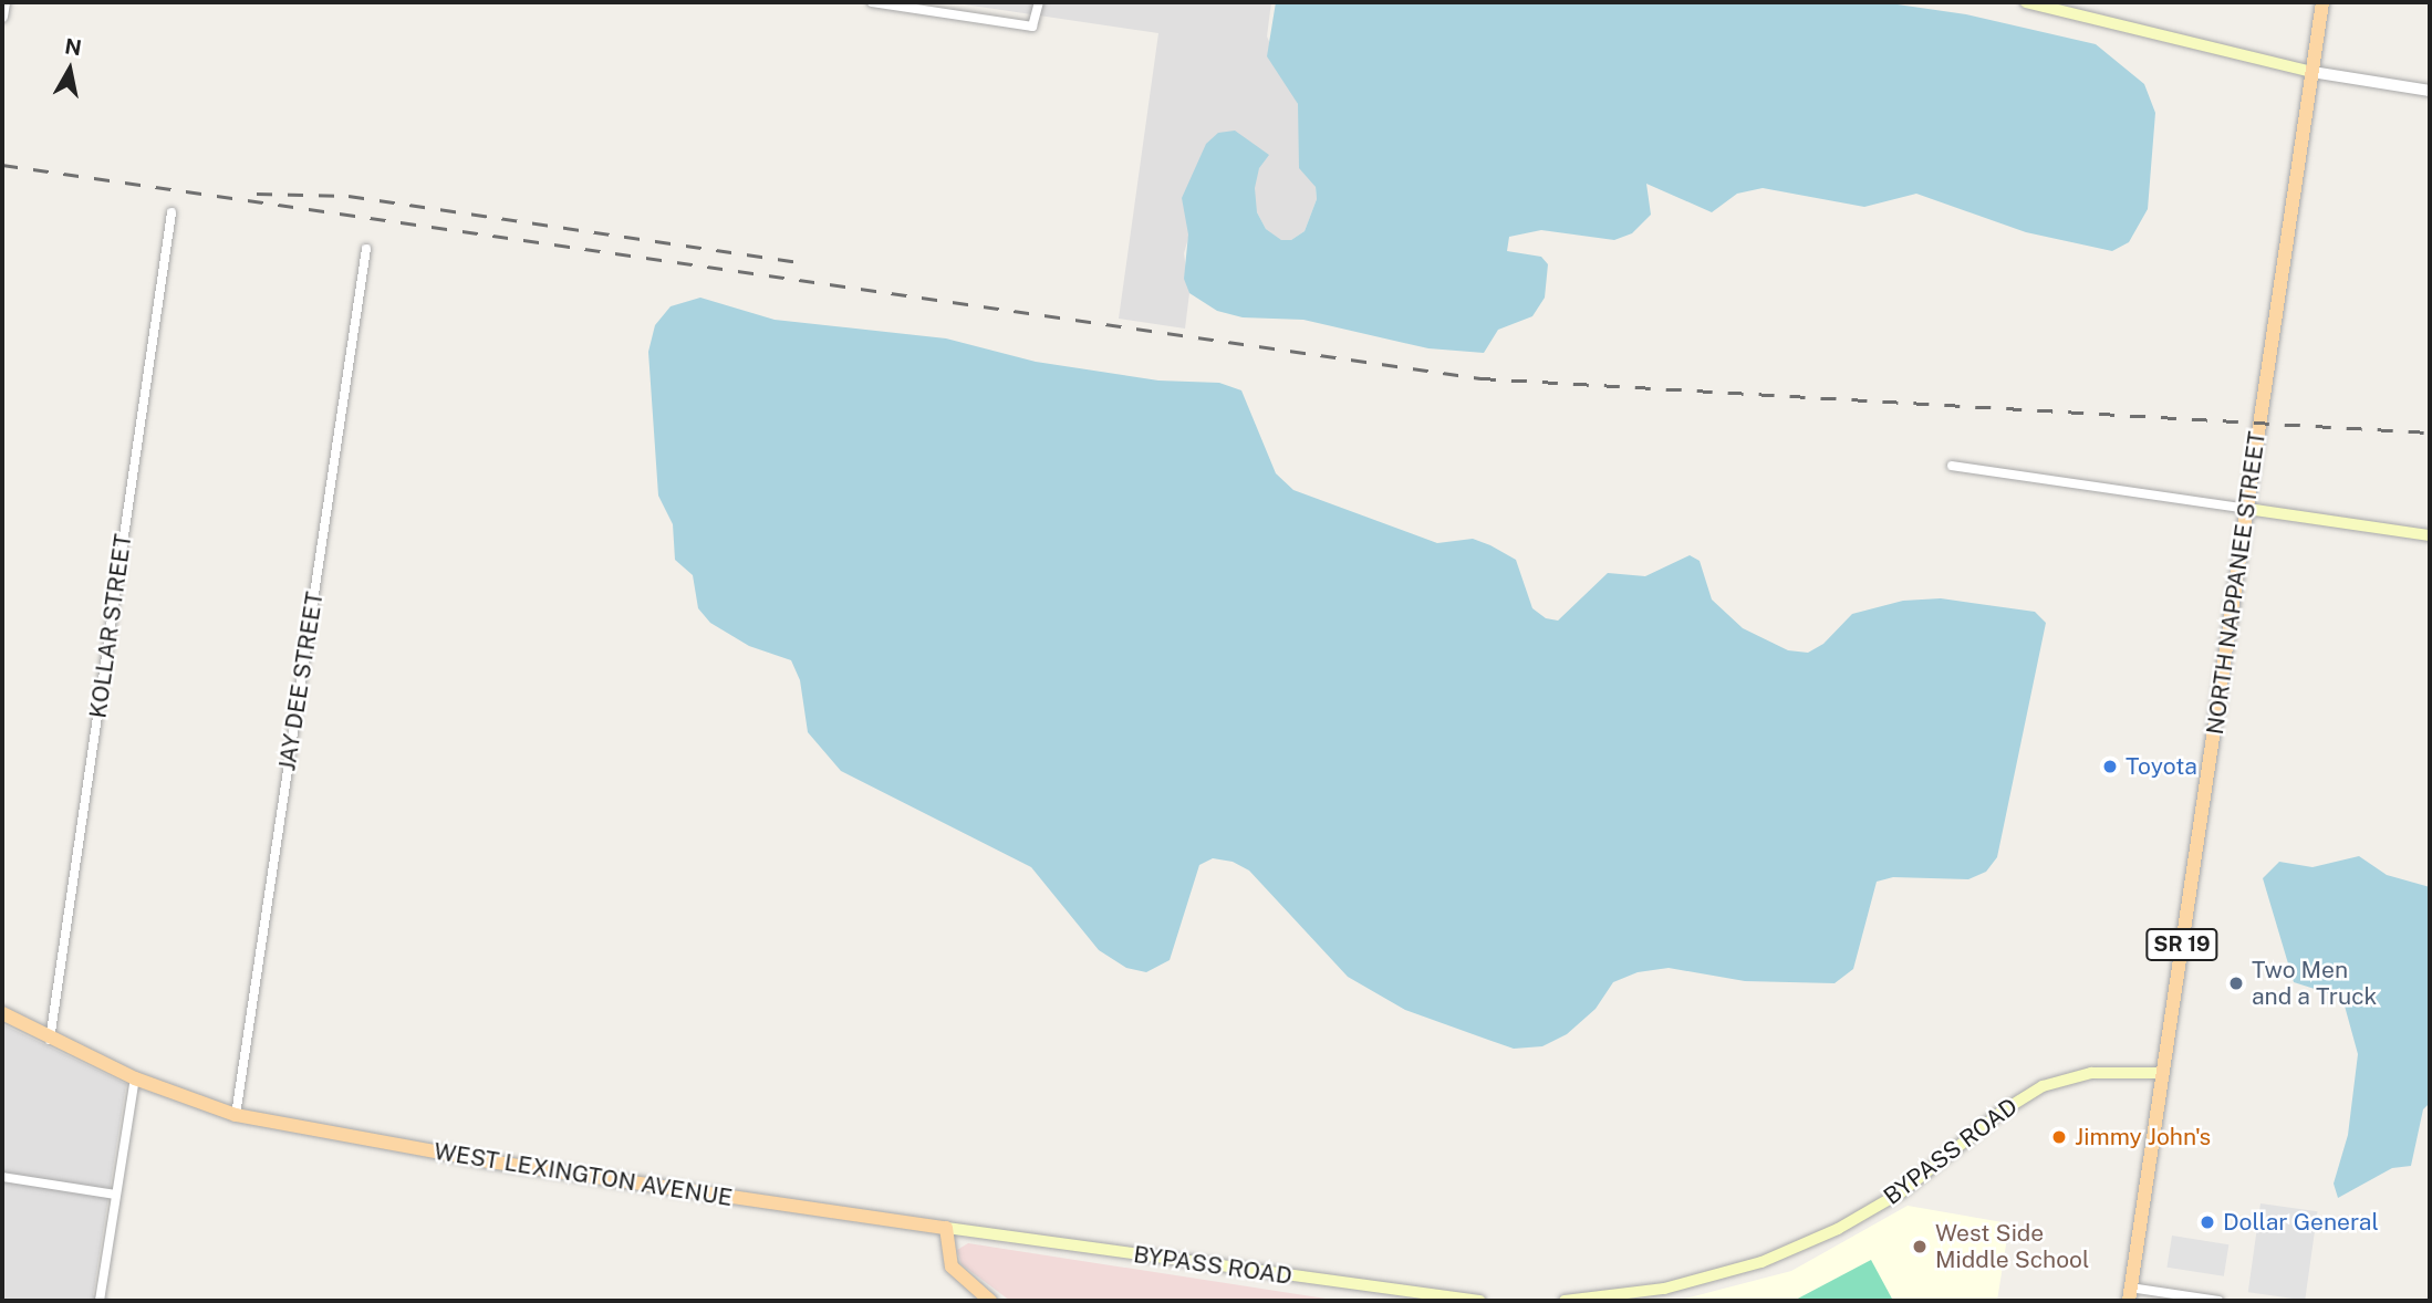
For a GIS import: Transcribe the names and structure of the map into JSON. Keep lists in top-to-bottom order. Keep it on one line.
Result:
{"streets":{"main road":["NORTH NAPPANEE STREET","SR 19","BYPASS ROAD","WEST LEXINGTON AVENUE"],"street":["KOLLAR STREET","JAY DEE STREET"]},"crossings":[["NORTH NAPPANEE STREET","BYPASS ROAD"],["KOLLAR STREET","WEST LEXINGTON AVENUE"],["JAY DEE STREET","WEST LEXINGTON AVENUE"],["BYPASS ROAD","WEST LEXINGTON AVENUE"]],"places":["Toyota","Two Men and a Truck","Jimmy John's","Dollar General","West Side Middle School"],"north":"top"}
